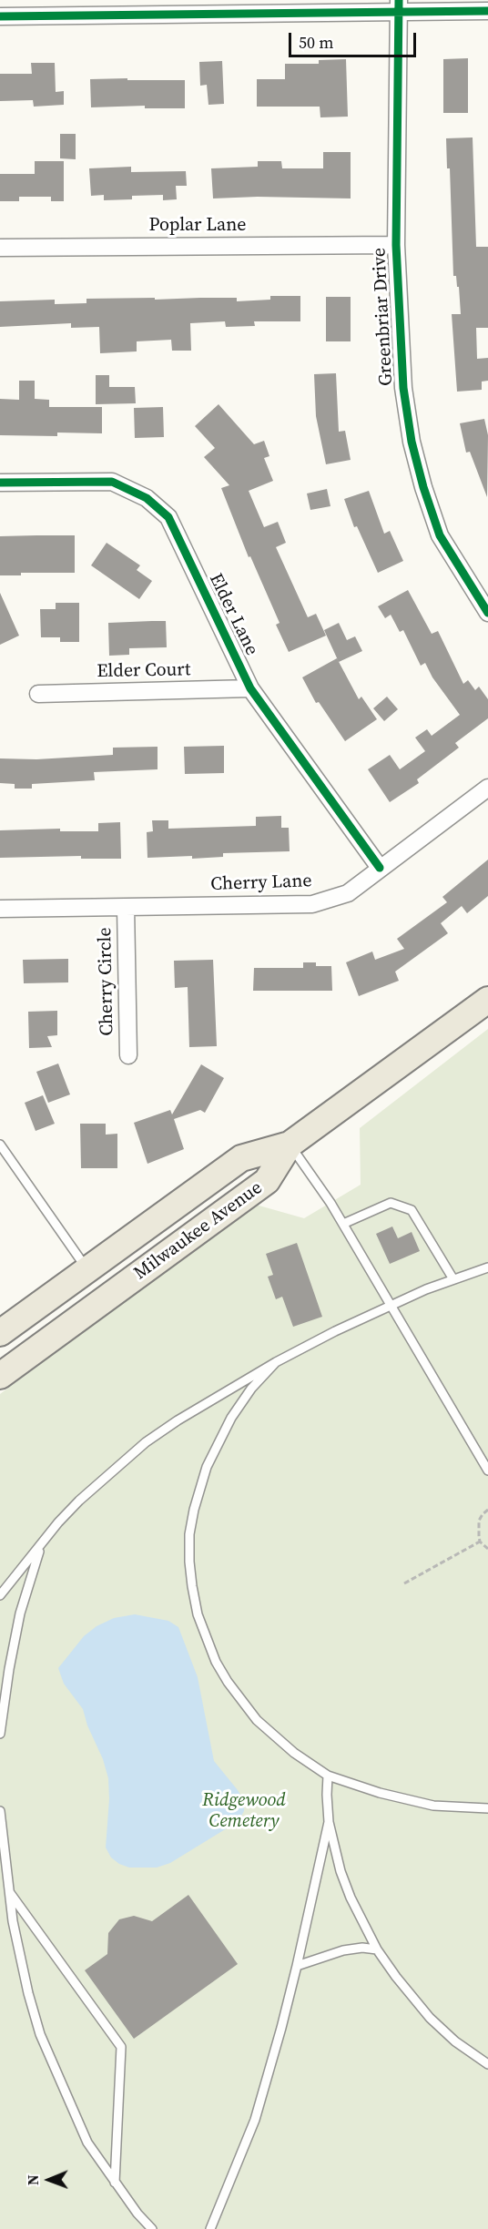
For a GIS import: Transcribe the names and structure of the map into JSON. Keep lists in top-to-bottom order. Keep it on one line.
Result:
{"streets":{"main road":["Milwaukee Avenue"],"street":["Poplar Lane","Greenbriar Drive","Elder Lane","Elder Court","Cherry Lane","Cherry Circle"]},"crossings":[["Poplar Lane","Greenbriar Drive"],["Elder Lane","Elder Court"],["Elder Lane","Cherry Lane"],["Cherry Lane","Cherry Circle"]],"parks":["Ridgewood Cemetery"],"scale_bar":"50 m","north":"left"}
